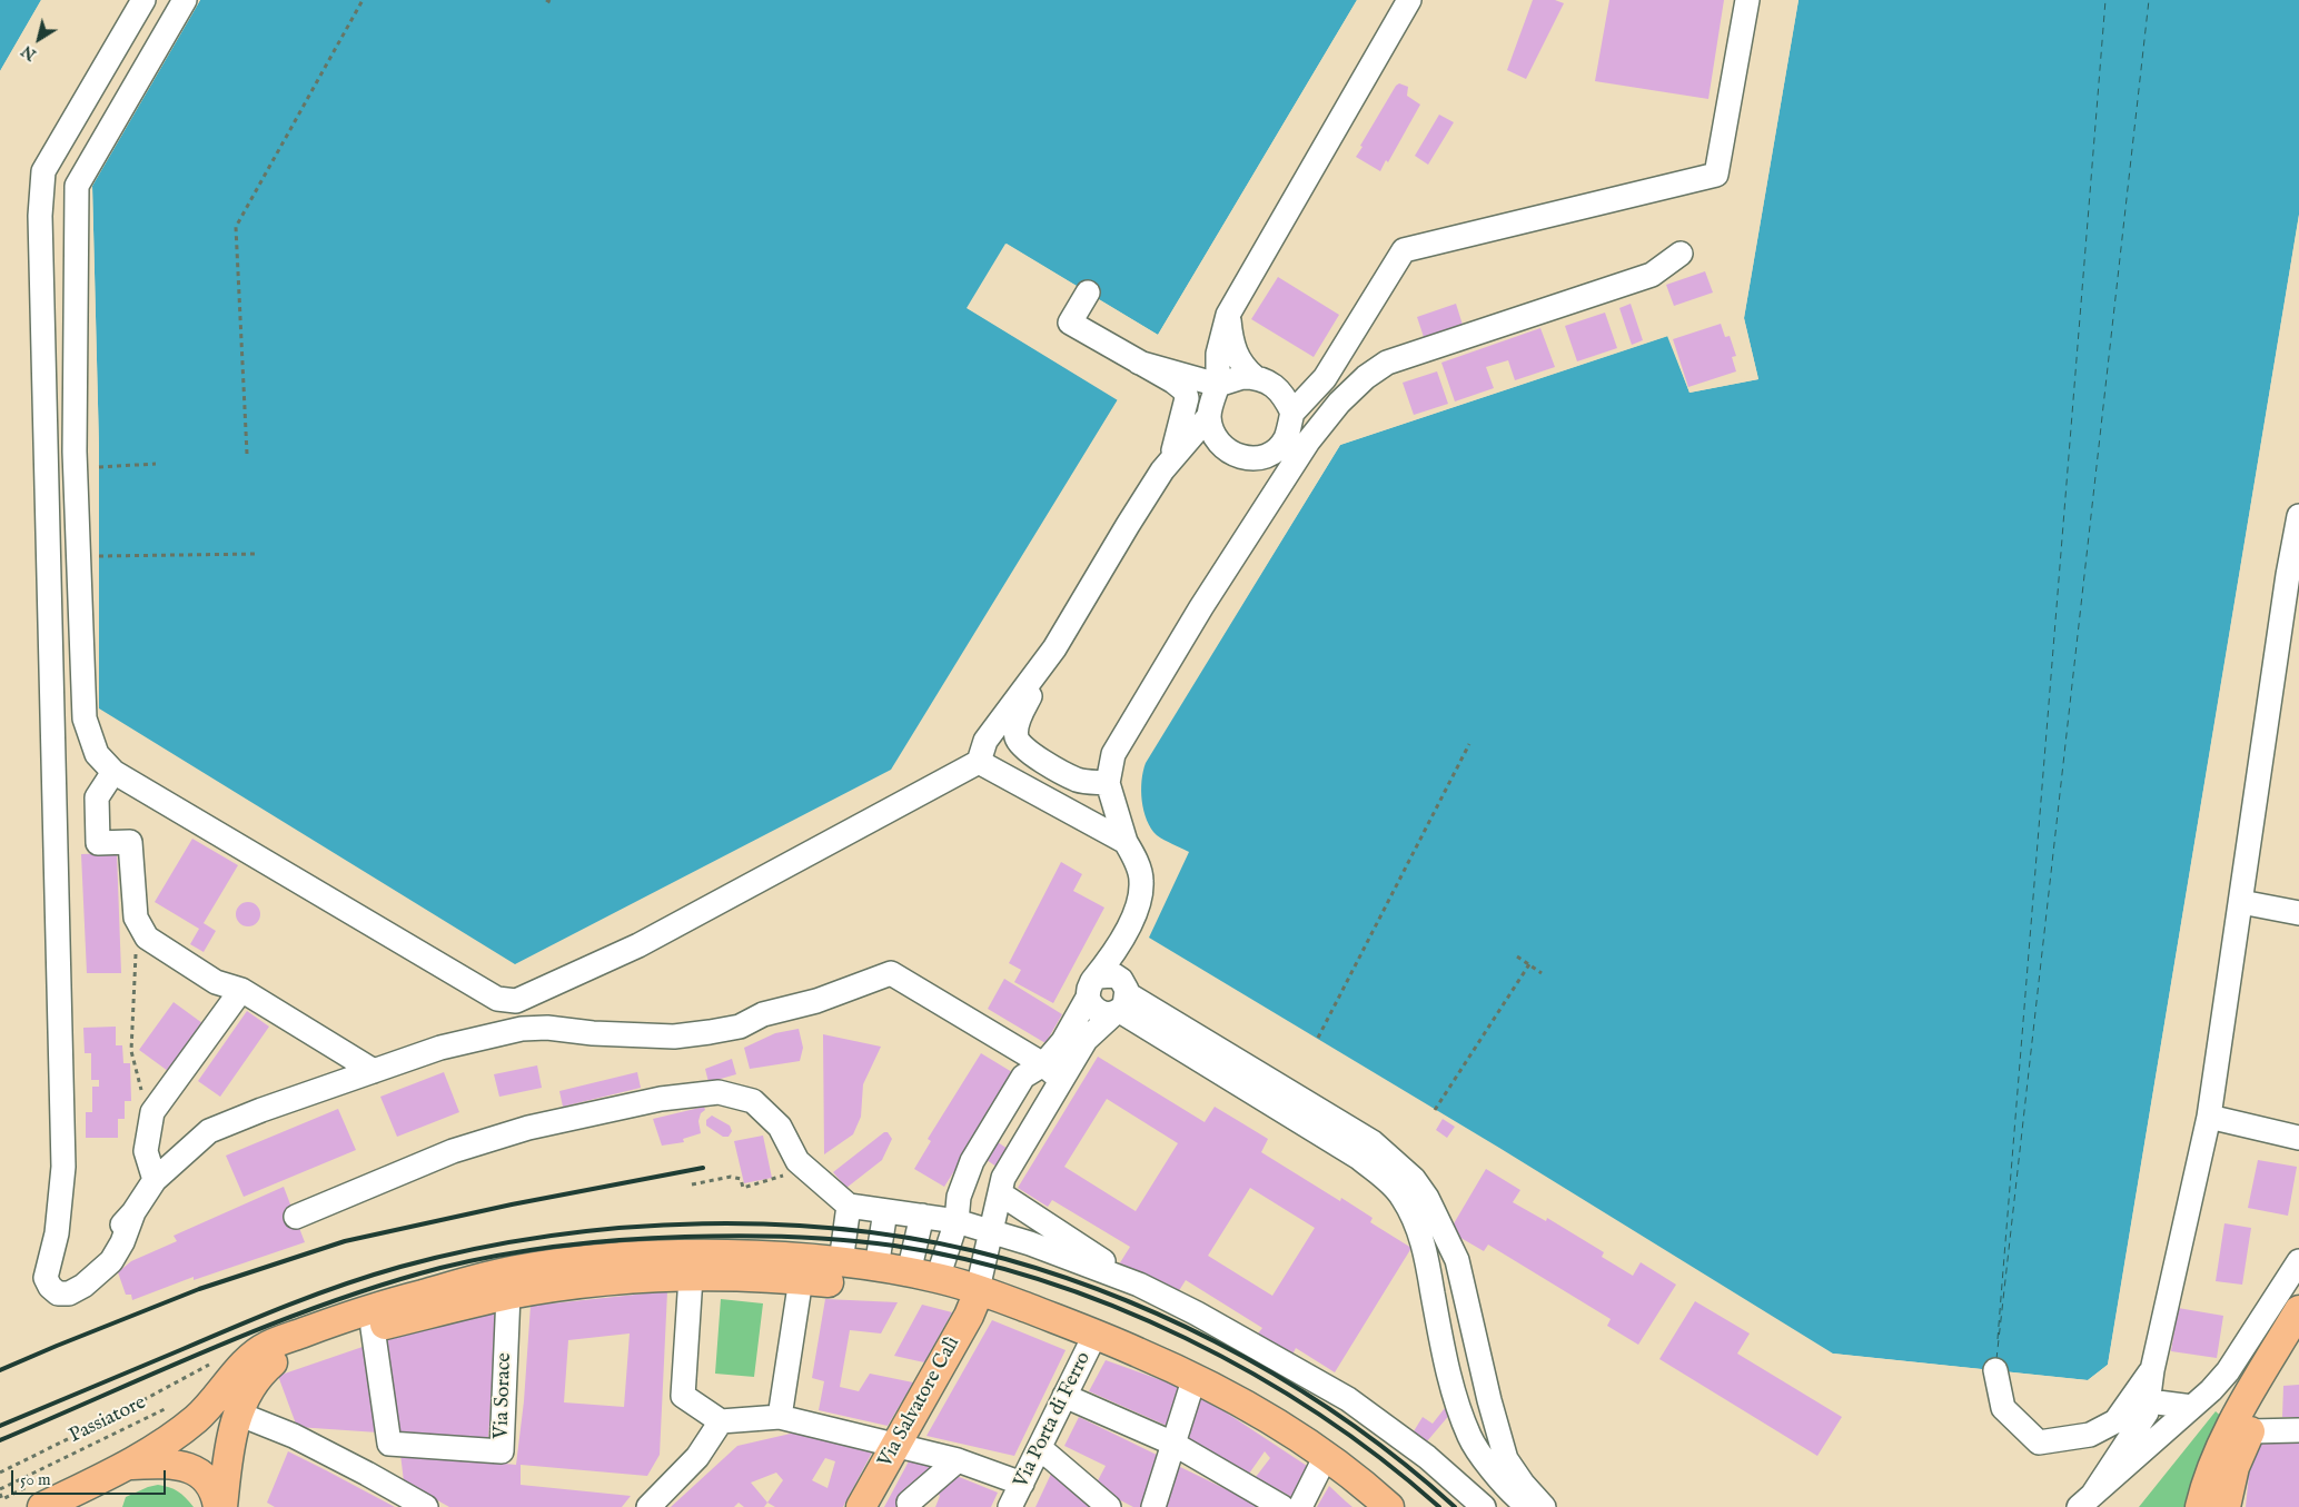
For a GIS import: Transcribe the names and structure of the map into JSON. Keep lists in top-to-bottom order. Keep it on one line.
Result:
{"streets":{"main road":["Via Salvatore Calì"],"street":["Via Sorace","Via Porta di Ferro"],"path":["Passiatore"]},"scale_bar":"50 m","north":"bottom left"}
